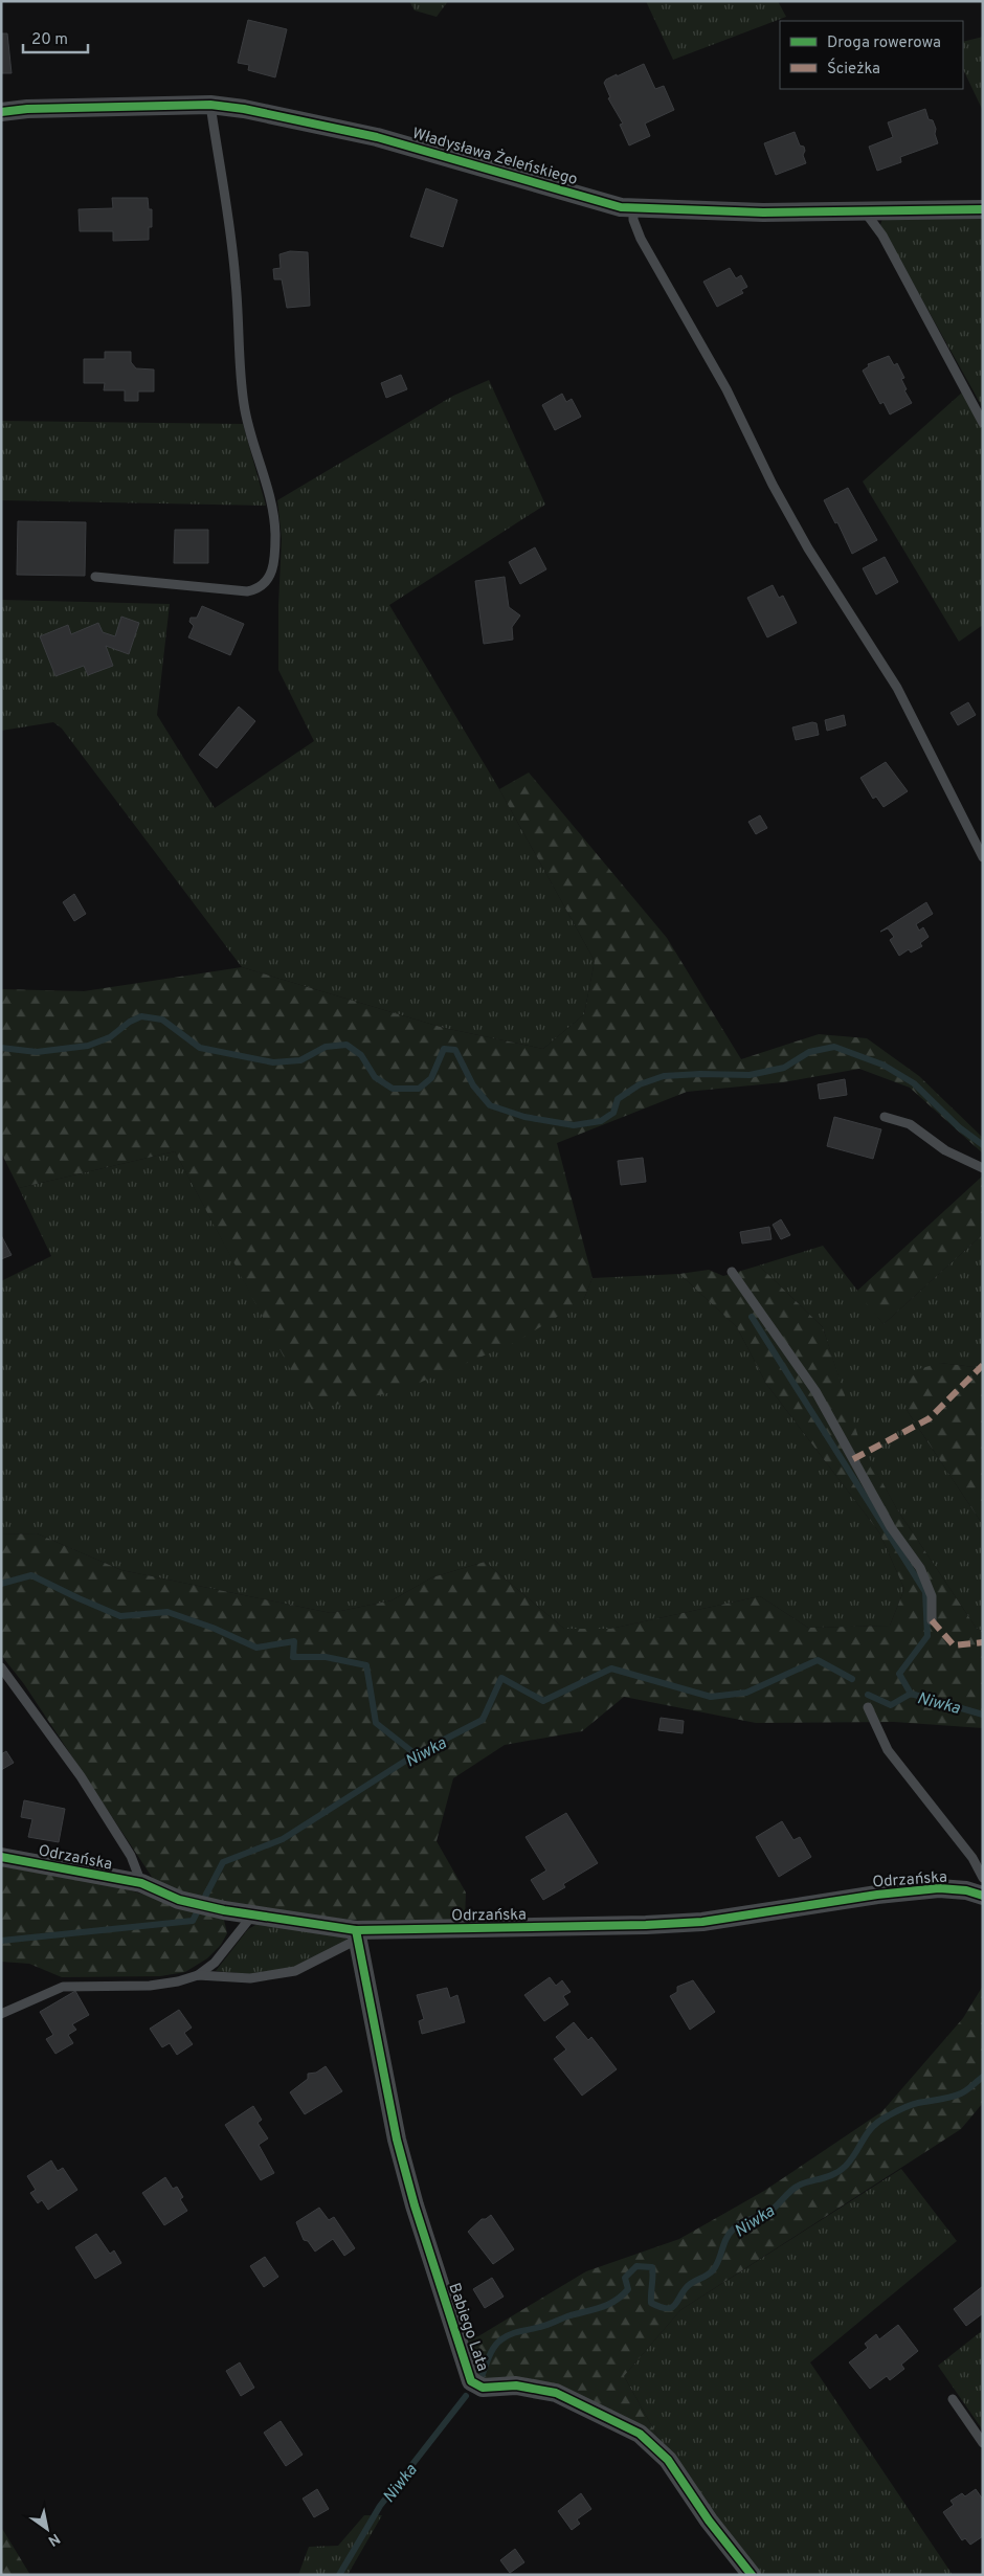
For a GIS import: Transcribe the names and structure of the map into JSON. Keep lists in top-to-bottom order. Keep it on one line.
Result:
{"streets":{"street":["Władysława Żeleńskiego","Odrzańska","Babiego Lata"]},"crossings":[["Odrzańska","Babiego Lata"]],"water":["Niwka"],"legend":["Droga rowerowa","Ścieżka"],"scale_bar":"20 m","north":"bottom right"}
